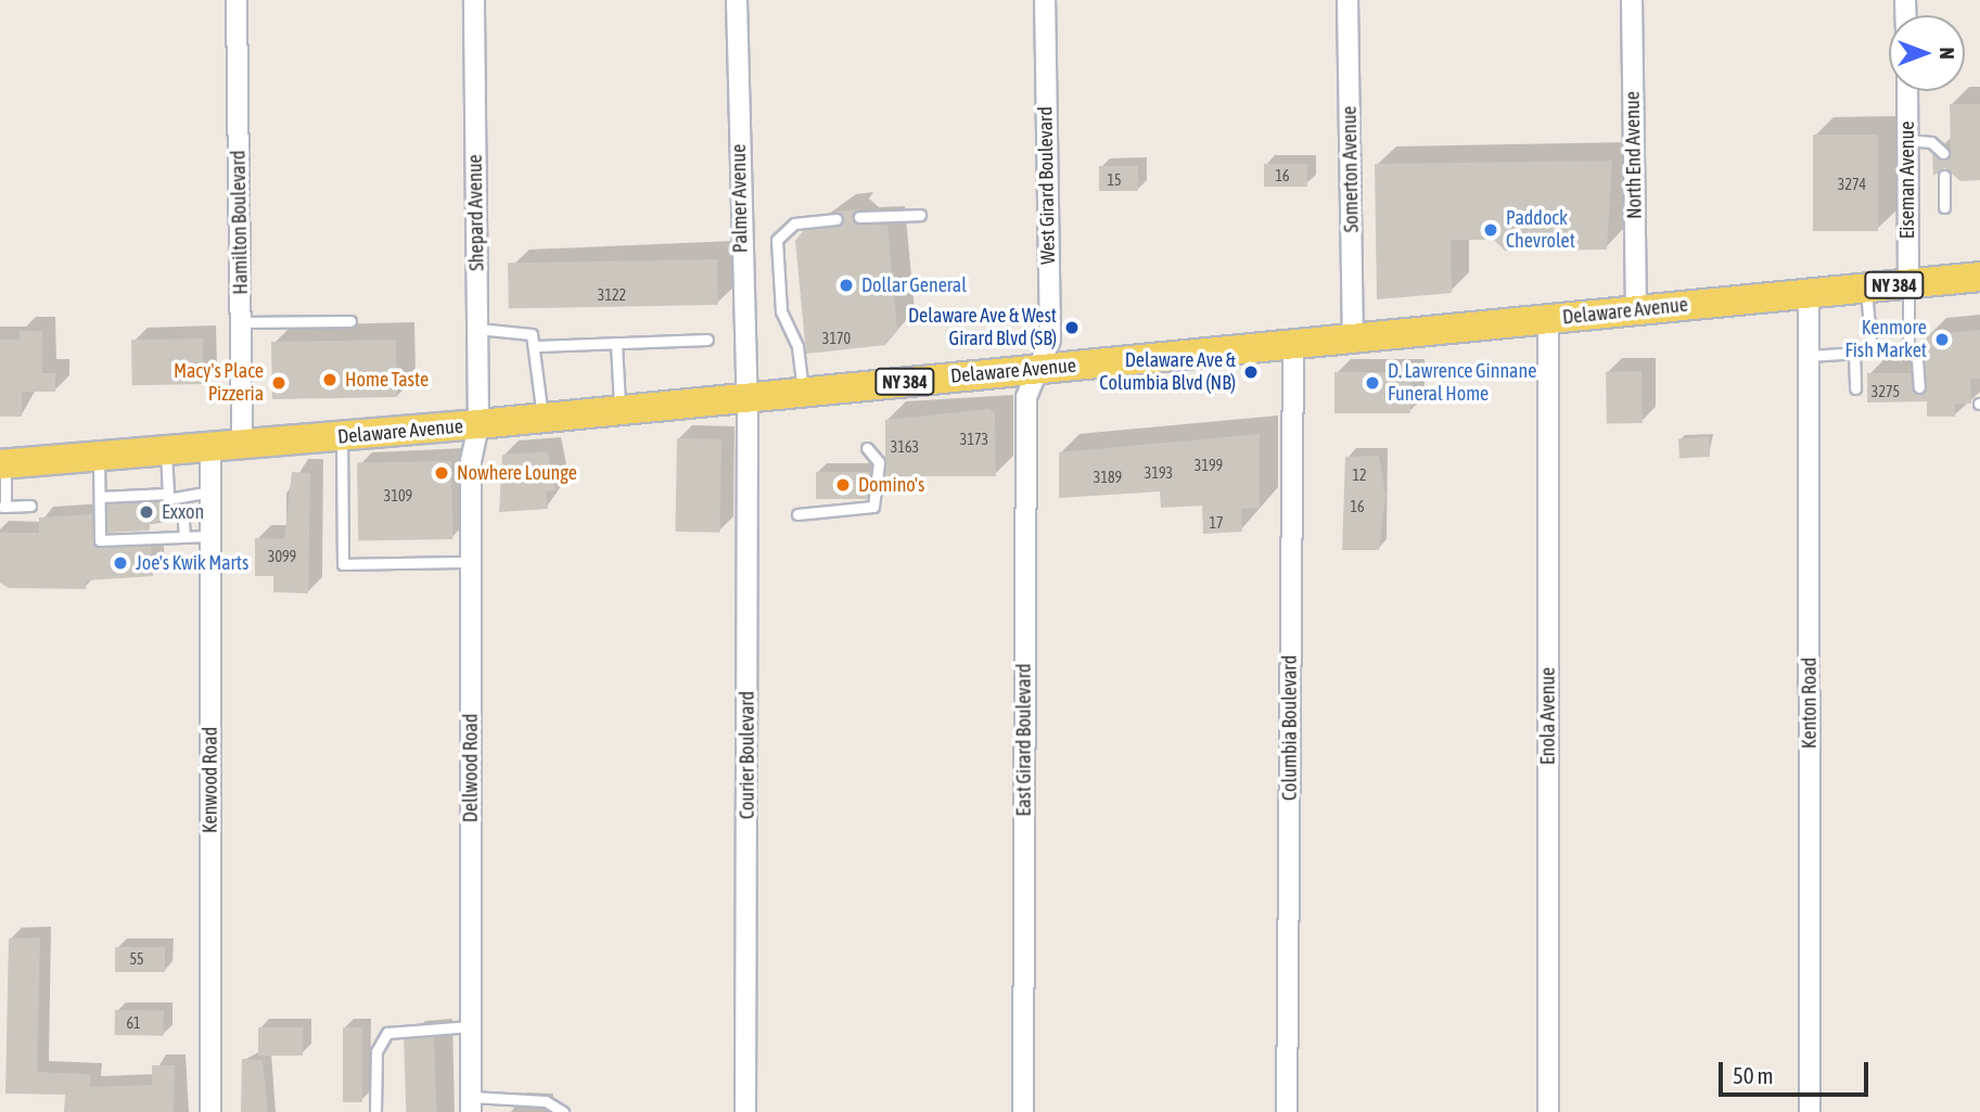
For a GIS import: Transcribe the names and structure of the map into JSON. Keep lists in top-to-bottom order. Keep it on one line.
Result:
{"streets":{"main road":["NY 384","Delaware Avenue"],"street":["North End Avenue","Somerton Avenue","Eiseman Avenue","West Girard Boulevard","Palmer Avenue","Shepard Avenue","Hamilton Boulevard","Kenton Road","Enola Avenue","Columbia Boulevard","East Girard Boulevard","Courier Boulevard","Dellwood Road","Kenwood Road"]},"crossings":[["North End Avenue","Delaware Avenue"],["Somerton Avenue","Delaware Avenue"],["Eiseman Avenue","Delaware Avenue"],["West Girard Boulevard","Delaware Avenue"],["West Girard Boulevard","East Girard Boulevard"],["Palmer Avenue","Delaware Avenue"],["Palmer Avenue","Courier Boulevard"],["Shepard Avenue","Delaware Avenue"],["Shepard Avenue","Dellwood Road"],["Hamilton Boulevard","Delaware Avenue"],["Delaware Avenue","Kenton Road"],["Delaware Avenue","Enola Avenue"],["Delaware Avenue","Columbia Boulevard"],["Delaware Avenue","East Girard Boulevard"],["Delaware Avenue","Courier Boulevard"],["Delaware Avenue","Dellwood Road"],["Delaware Avenue","Kenwood Road"]],"places":["Paddock Chevrolet","Dollar General","Delaware Ave & West Girard Blvd (SB)","Kenmore Fish Market","Delaware Ave & Columbia Blvd (NB)","Home Taste","Macy's Place Pizzeria","D. Lawrence Ginnane Funeral Home","Nowhere Lounge","Domino's","Exxon","Joe's Kwik Marts"],"house_numbers":["16","15","3274","3122","3170","3275","3173","3163","3199","3193","12","3189","3109","16","17","3099","55","61"],"scale_bar":"50 m","north":"right"}
